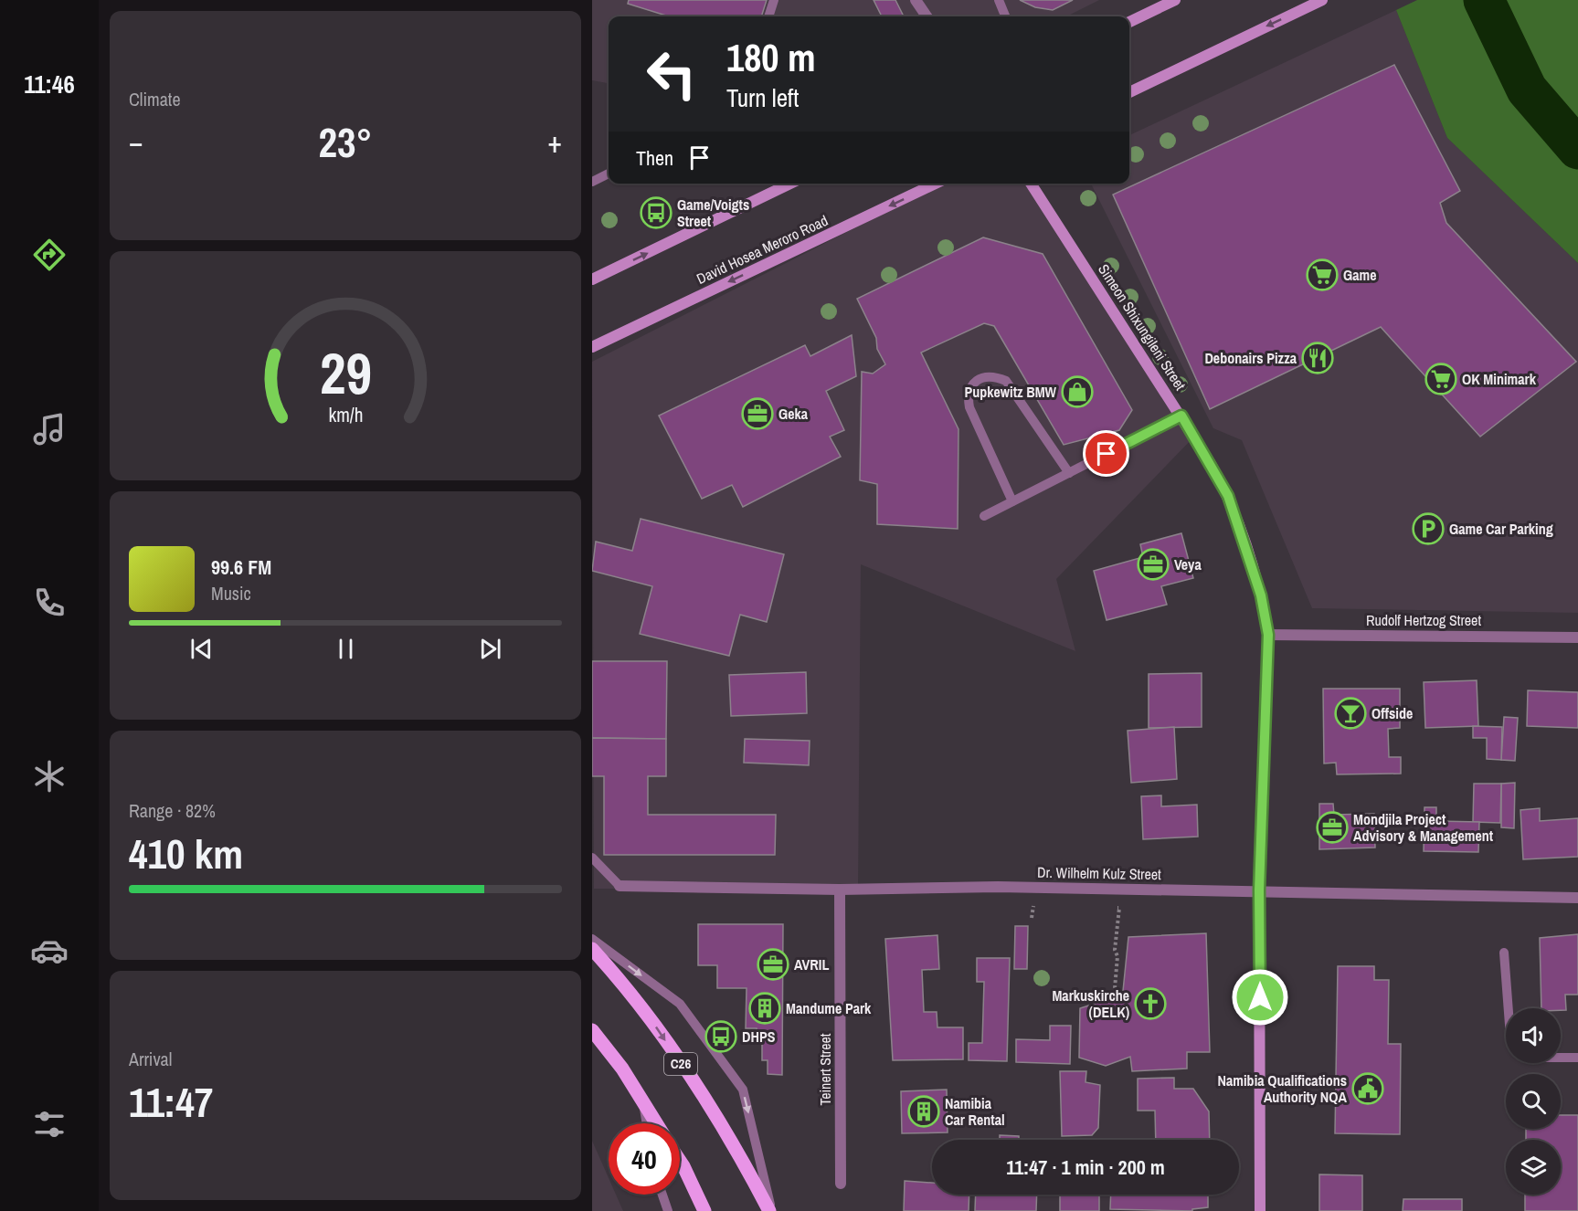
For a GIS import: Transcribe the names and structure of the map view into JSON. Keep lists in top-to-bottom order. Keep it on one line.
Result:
{"streets":{"main road":["C26"],"street":["David Hosea Meroro Road","Simeon Shixungileni Street","Rudolf Hertzog Street","Dr. Wilhelm Kulz Street","Teinert Street"]},"crossings":[["Simeon Shixungileni Street","Rudolf Hertzog Street"],["Simeon Shixungileni Street","Dr. Wilhelm Kulz Street"],["Dr. Wilhelm Kulz Street","Teinert Street"]],"places":{"bus stop":["Game/Voigts Street","DHPS"],"supermarket":["Game","OK Minimark"],"restaurant":["Debonairs Pizza"],"shop":["Pupkewitz BMW"],"office":["Geka","Veya","Mondjila Project Advisory & Management","AVRIL"],"parking":["Game Car Parking"],"bar":["Offside"],"church":["Markuskirche (DELK)"],"building":["Mandume Park","Namibia Car Rental"],"public building":["Namibia Qualifications Authority NQA"]},"page":{"tabs":"11:46","tile":["Climate",["Range · 82%","410 km"],["Arrival","11:47"]],"turn":["180 m","Turn left"],"heat":["−","23°","+"],"then":"Then","song":["99.6 FM","Music"],"limit":"40","trip":"11:47 · 1 min · 200 m","gauge":["29","km/h"]}}
